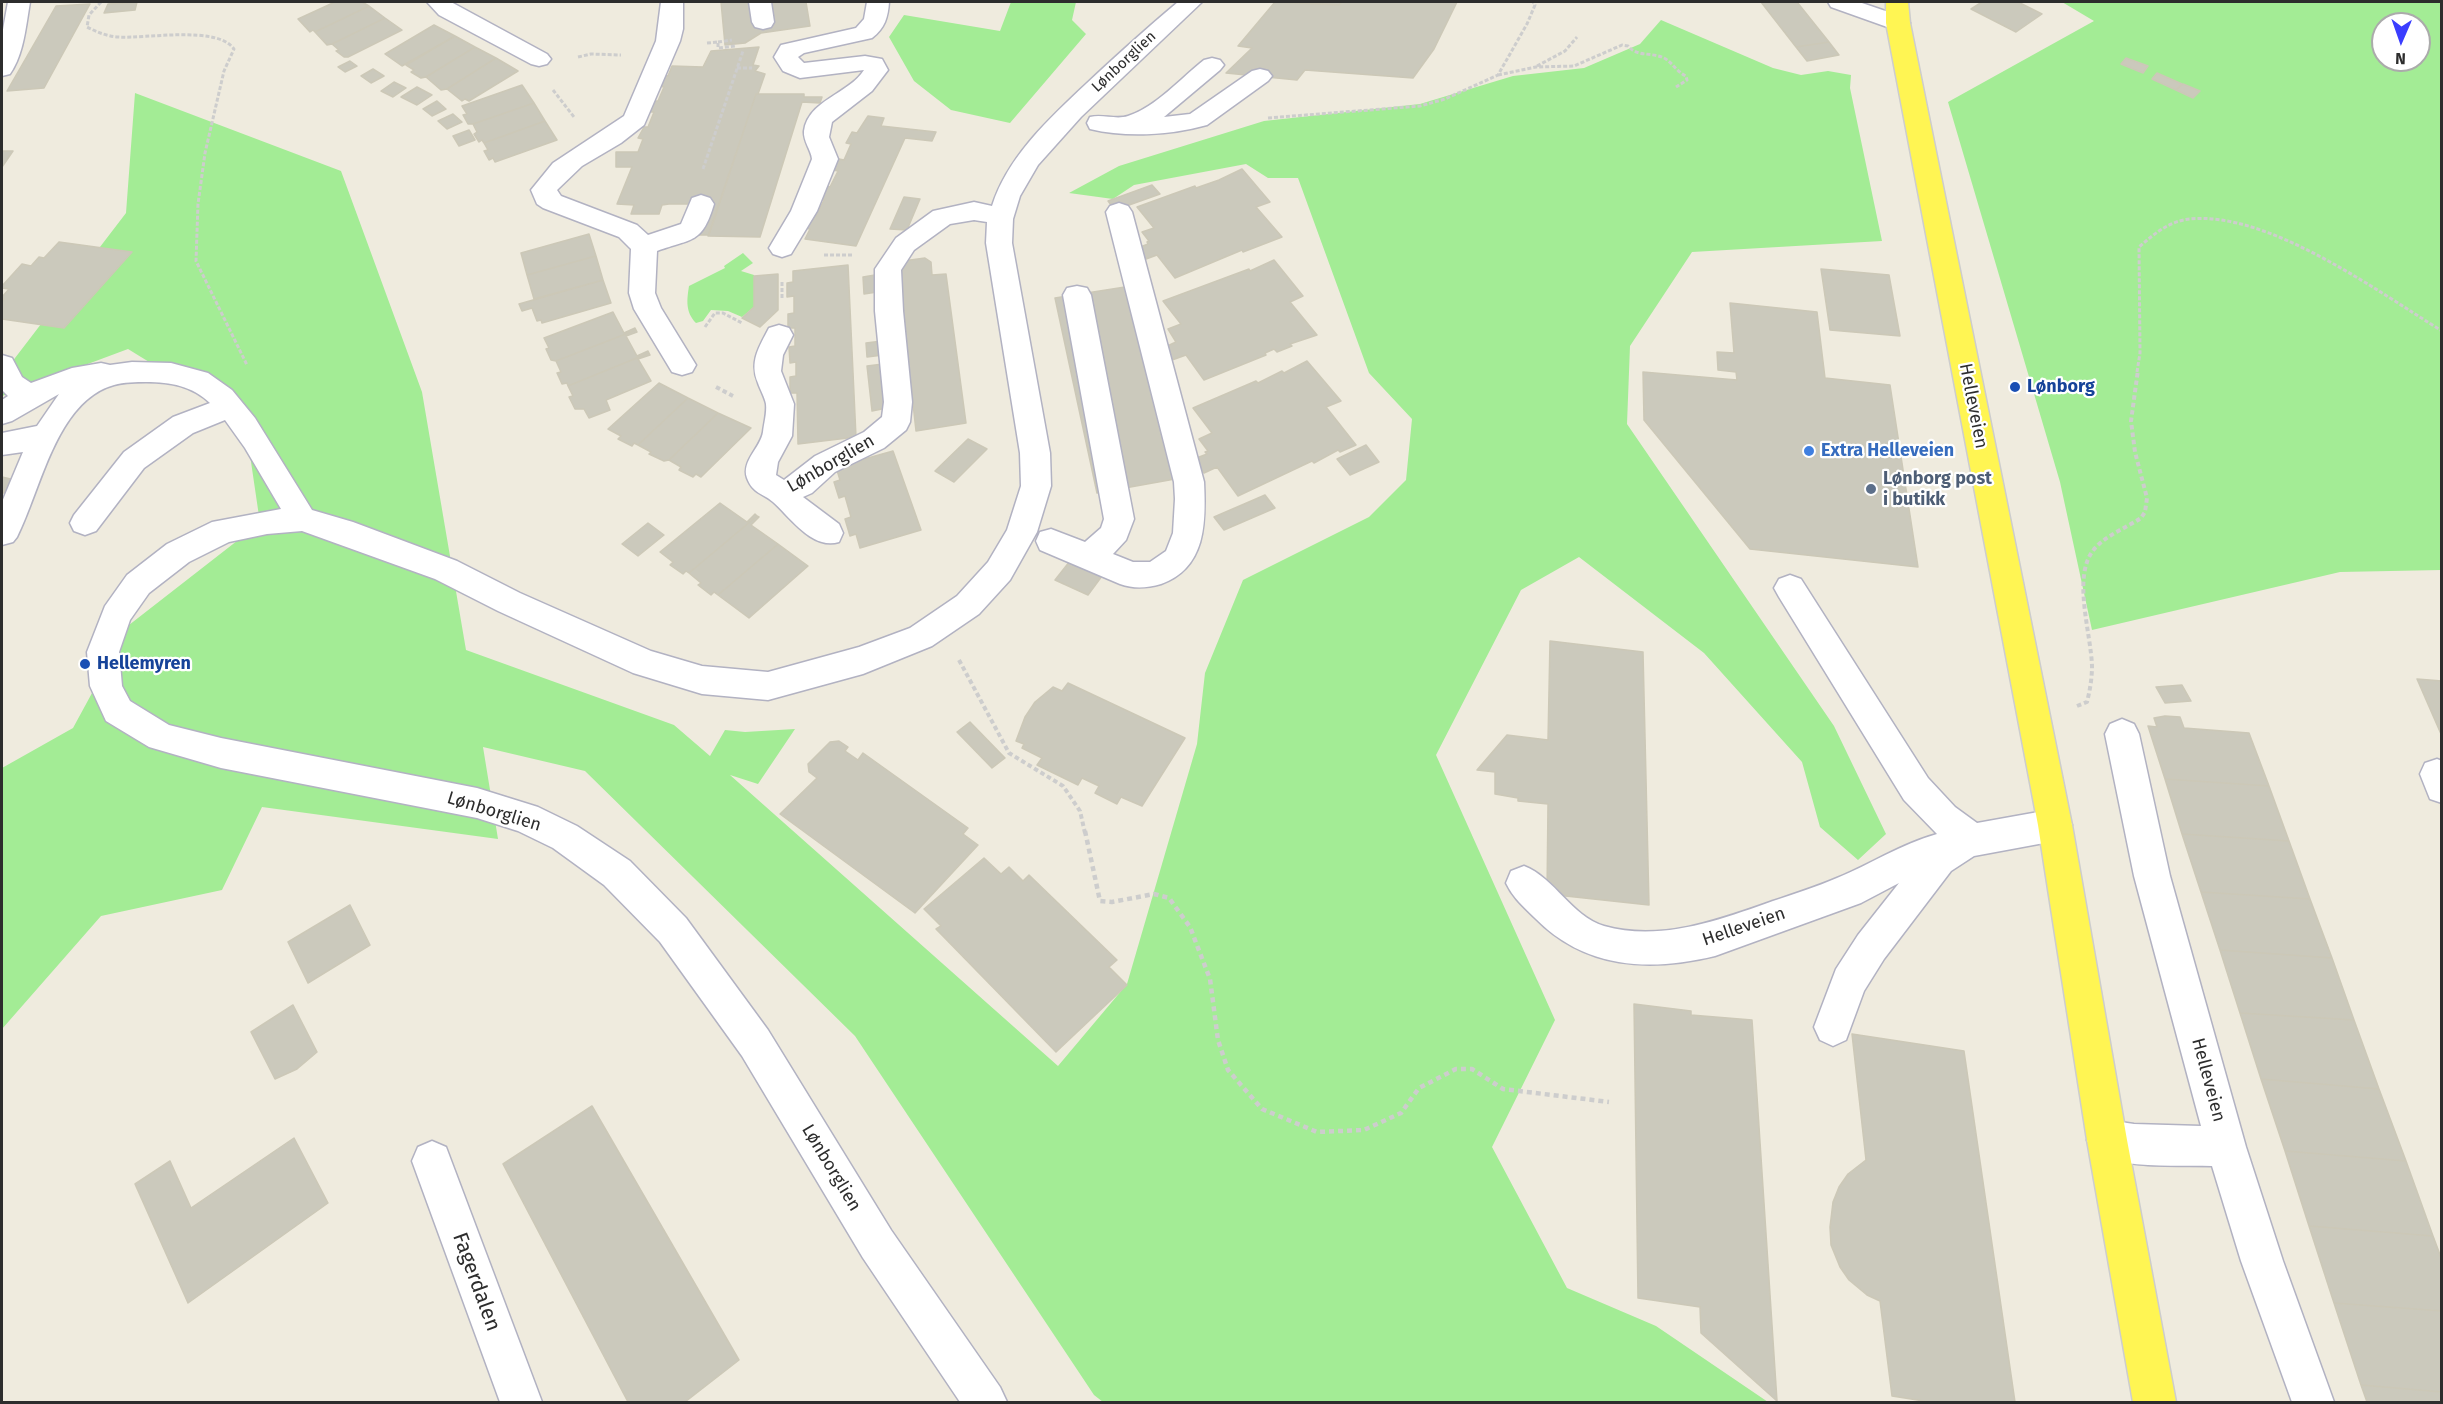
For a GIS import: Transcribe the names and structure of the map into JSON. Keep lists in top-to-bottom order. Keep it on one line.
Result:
{"streets":{"main road":["Helleveien"],"street":["Lønborglien","Fagerdalen"]},"places":["Lønborg","Extra Helleveien","Lønborg post i butikk","Hellemyren"],"north":"bottom"}
